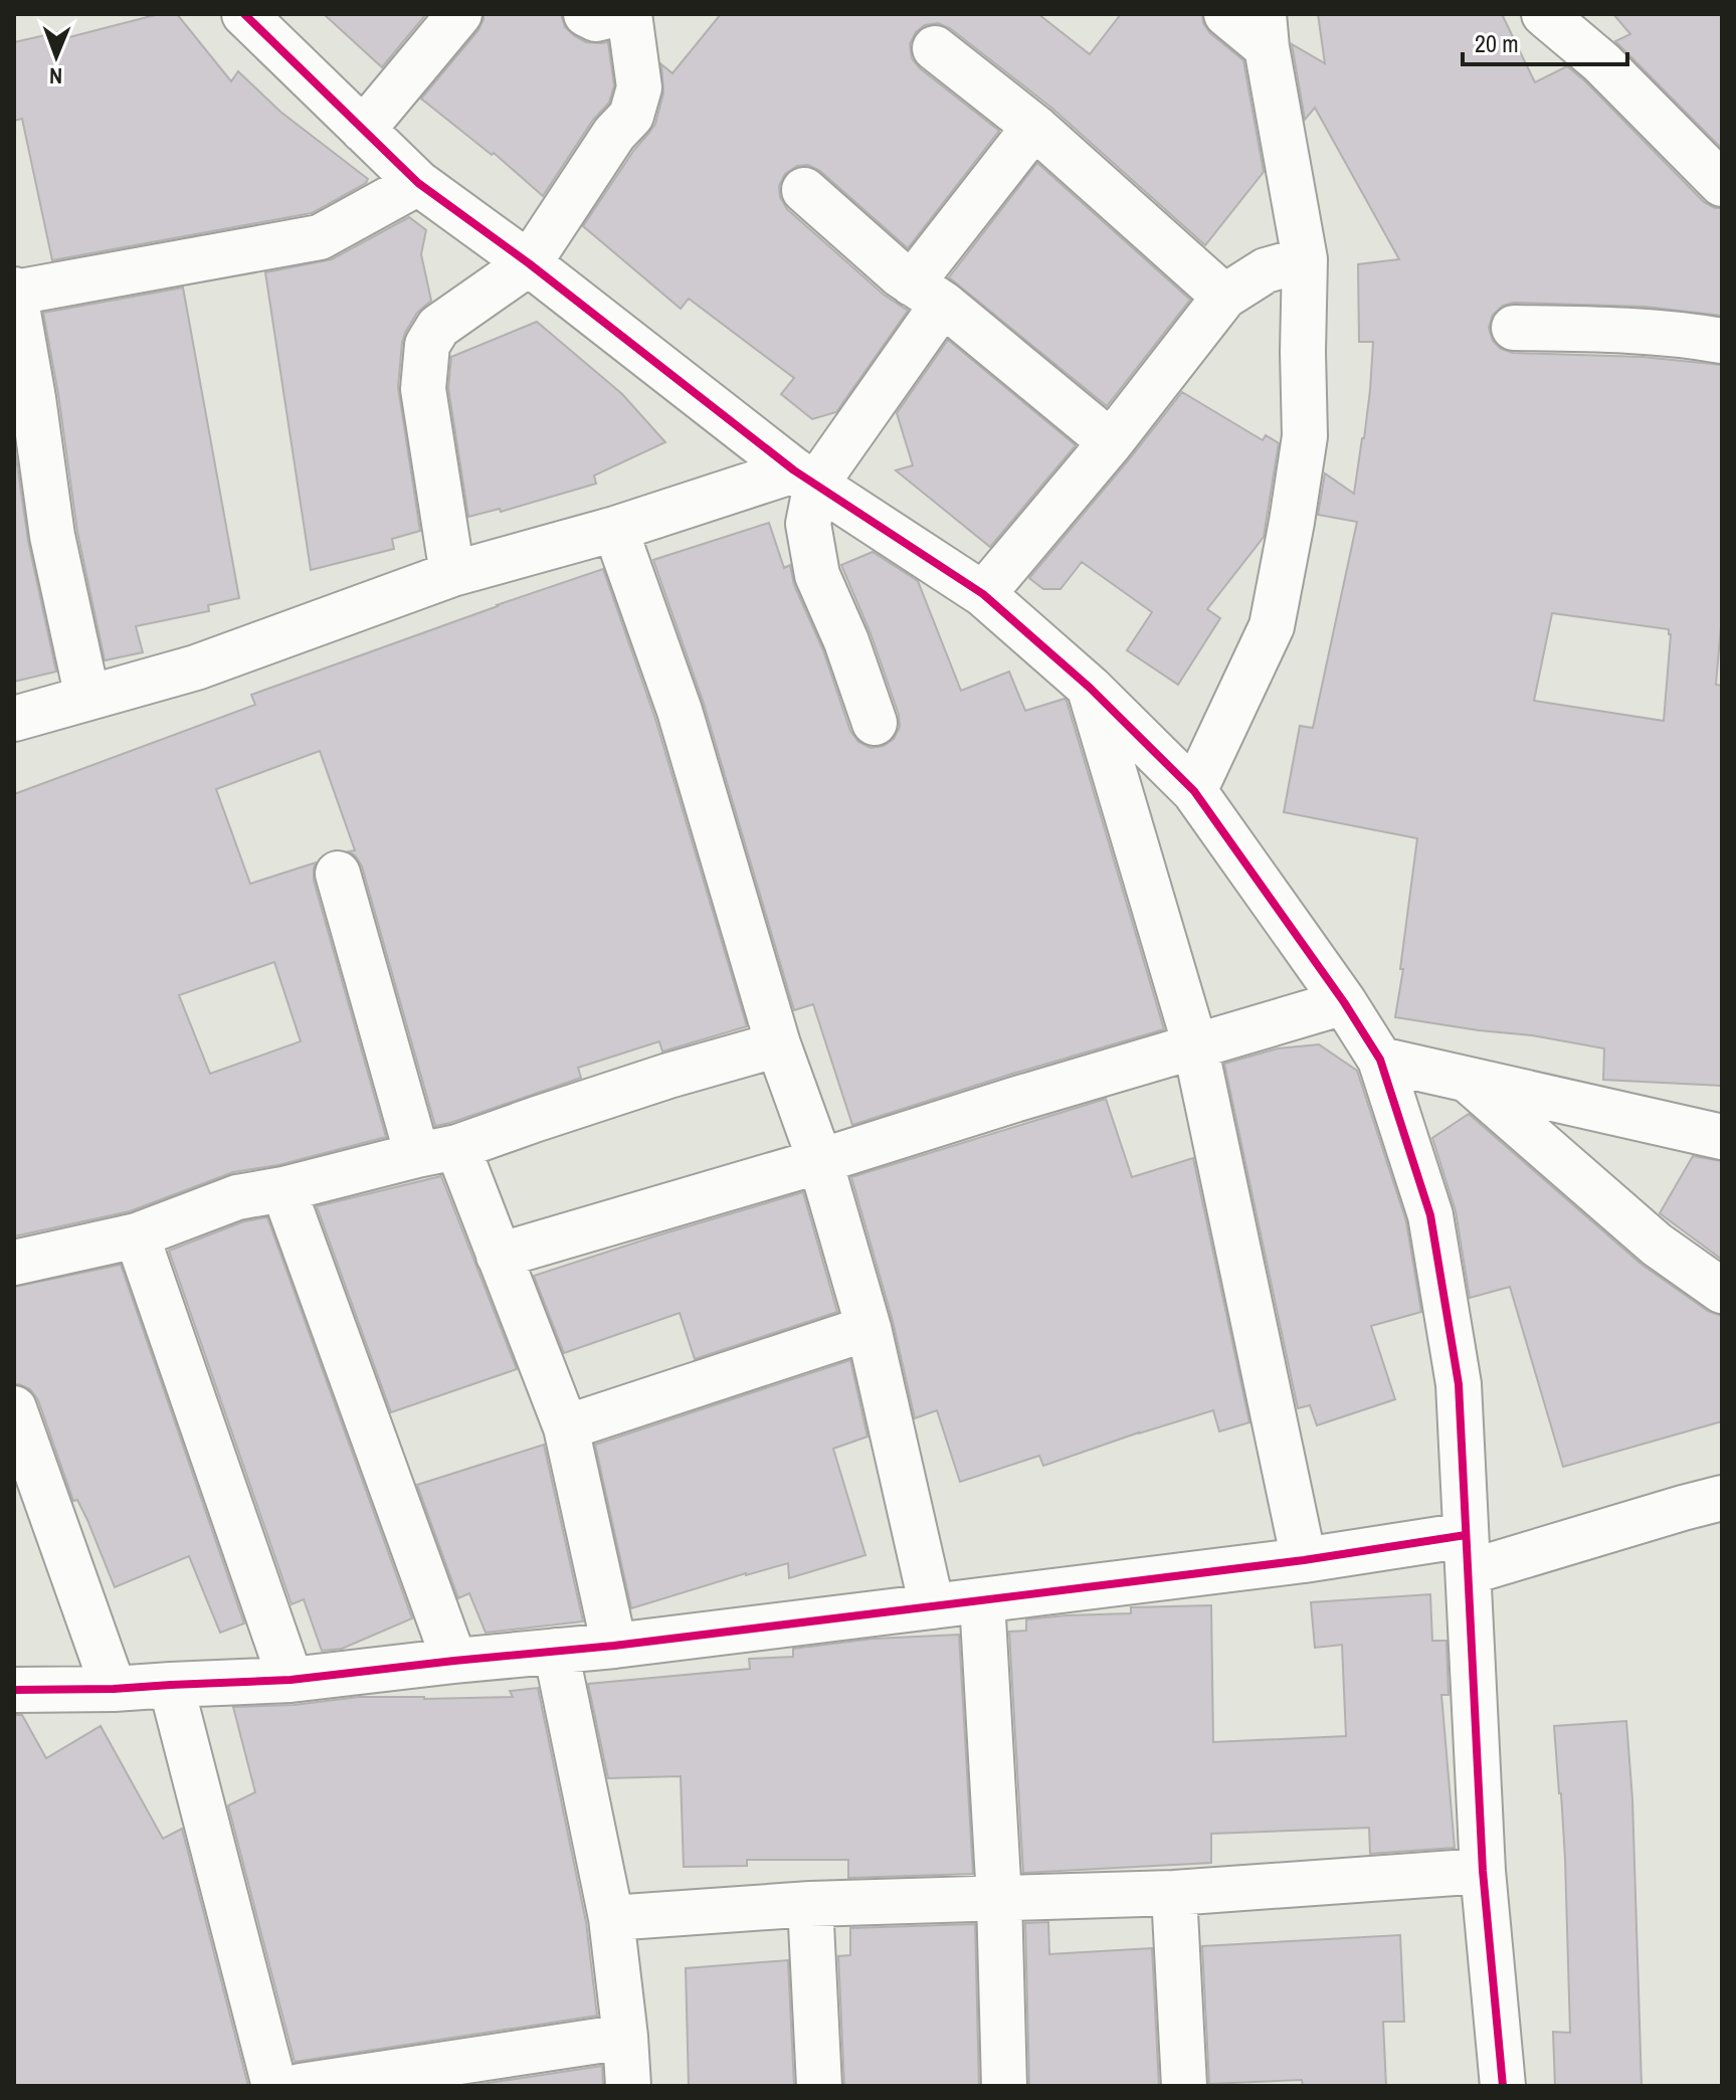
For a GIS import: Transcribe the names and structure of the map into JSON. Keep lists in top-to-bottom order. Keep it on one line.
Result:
{"scale_bar":"20 m","north":"bottom"}
